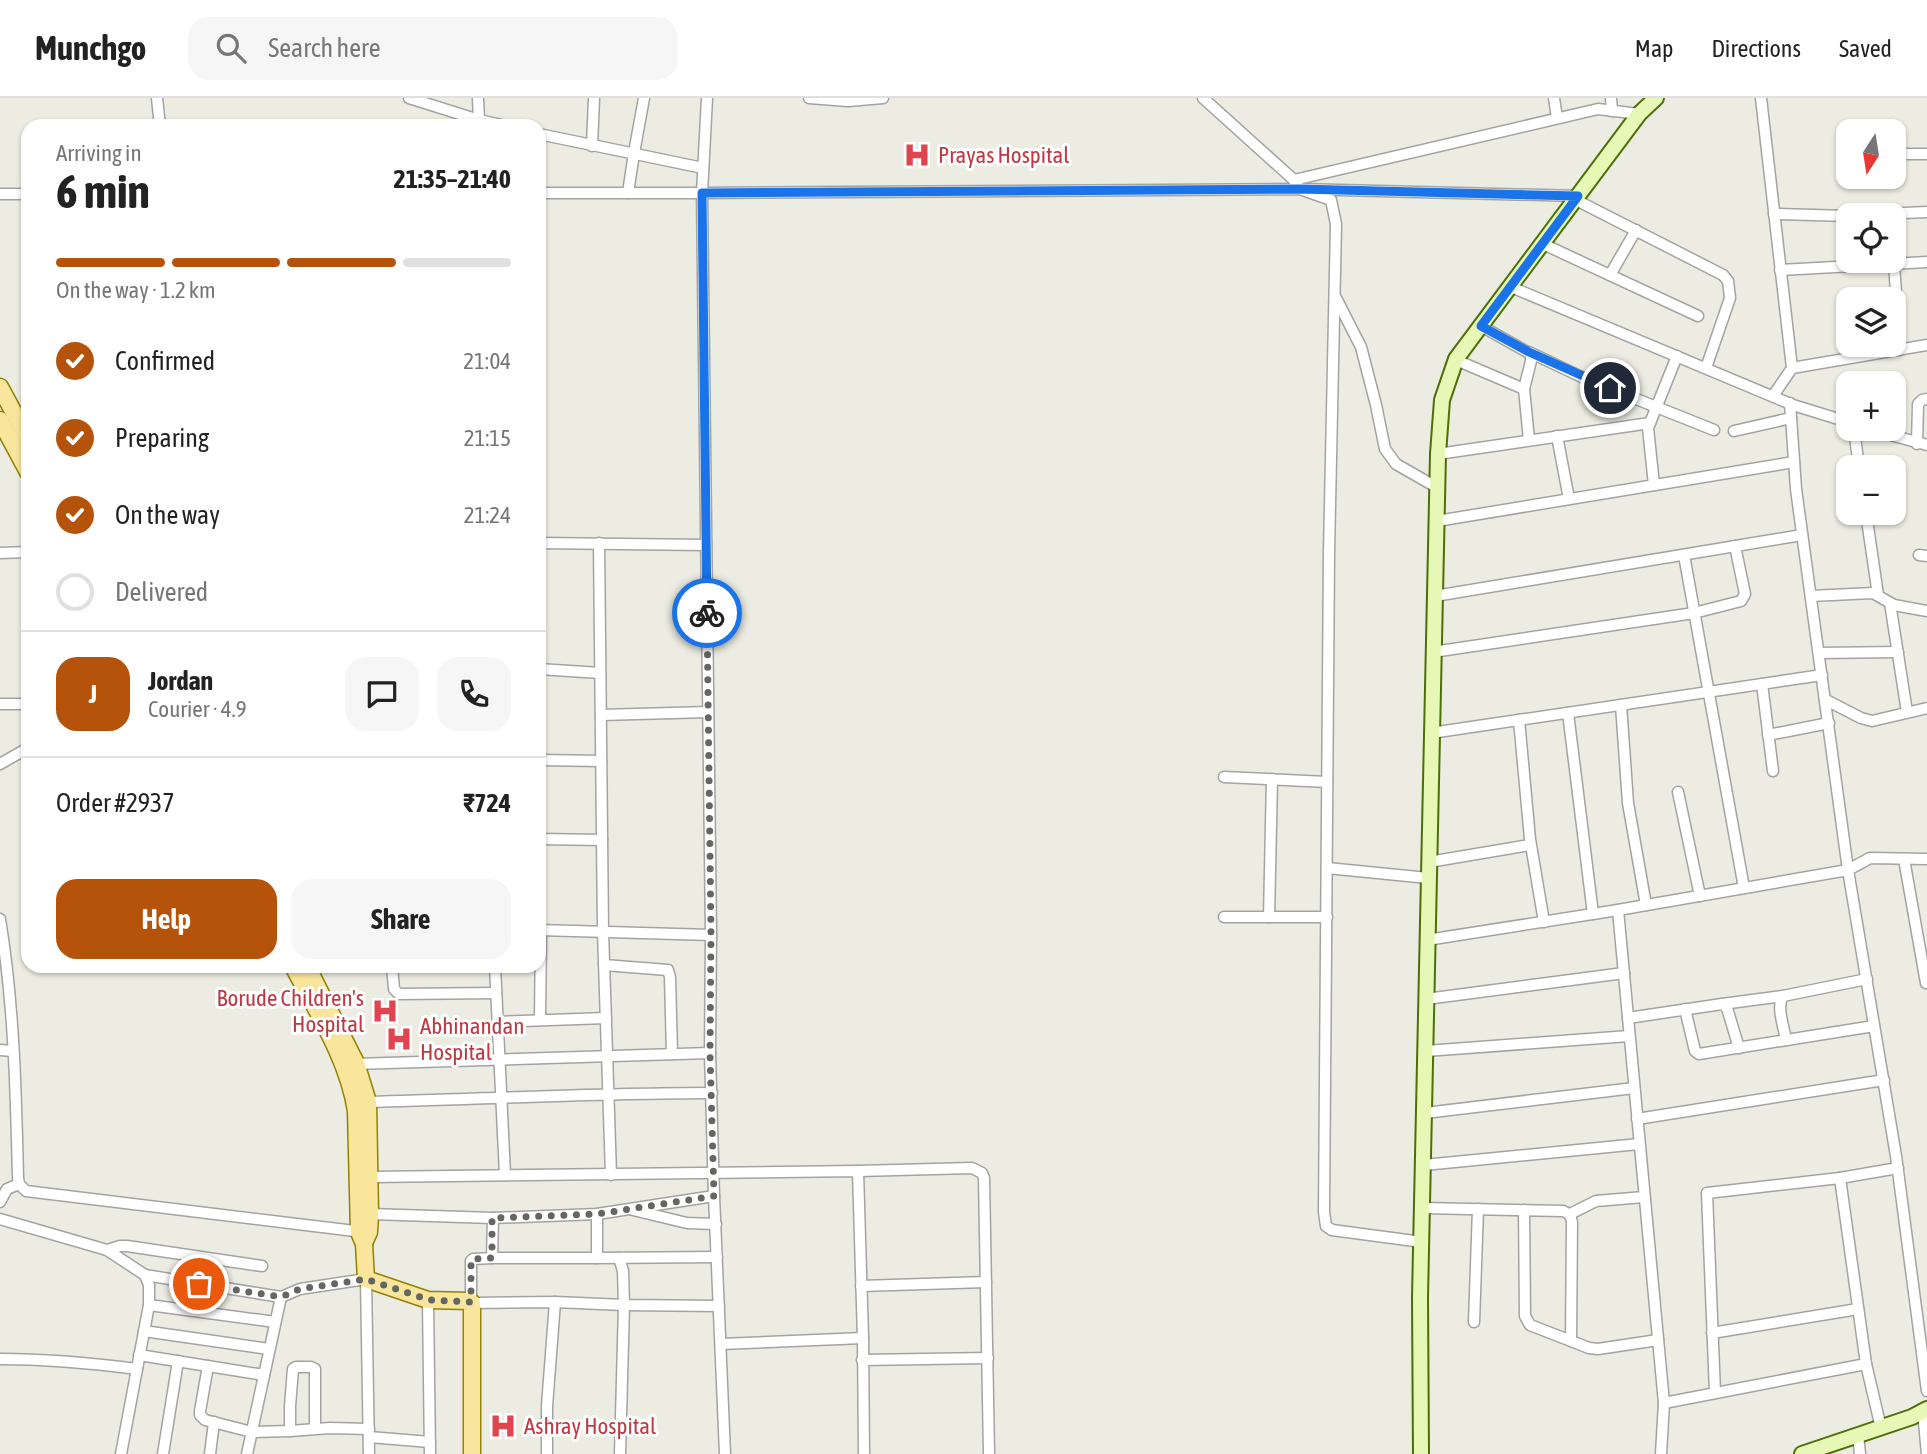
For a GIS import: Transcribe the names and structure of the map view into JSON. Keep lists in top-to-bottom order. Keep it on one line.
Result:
{"places":{"hospital":["Prayas Hospital","Borude Children's Hospital","Abhinandan Hospital","Ashray Hospital"]},"north":"bottom","page":{"header":"Munchgo","search":"Search here","nav":["Map","Directions","Saved"],"map_buttons":["+","−"],"heading":["6 min","Arriving in","21:35–21:40"],"panel":["Jordan","Courier · 4.9","Order #2937","₹724"],"bar":"On the way · 1.2 km","list":[["Confirmed","21:04"],["Preparing","21:15"],["On the way","21:24"],"Delivered"],"round":"J","buttons":["Help","Share"]}}
